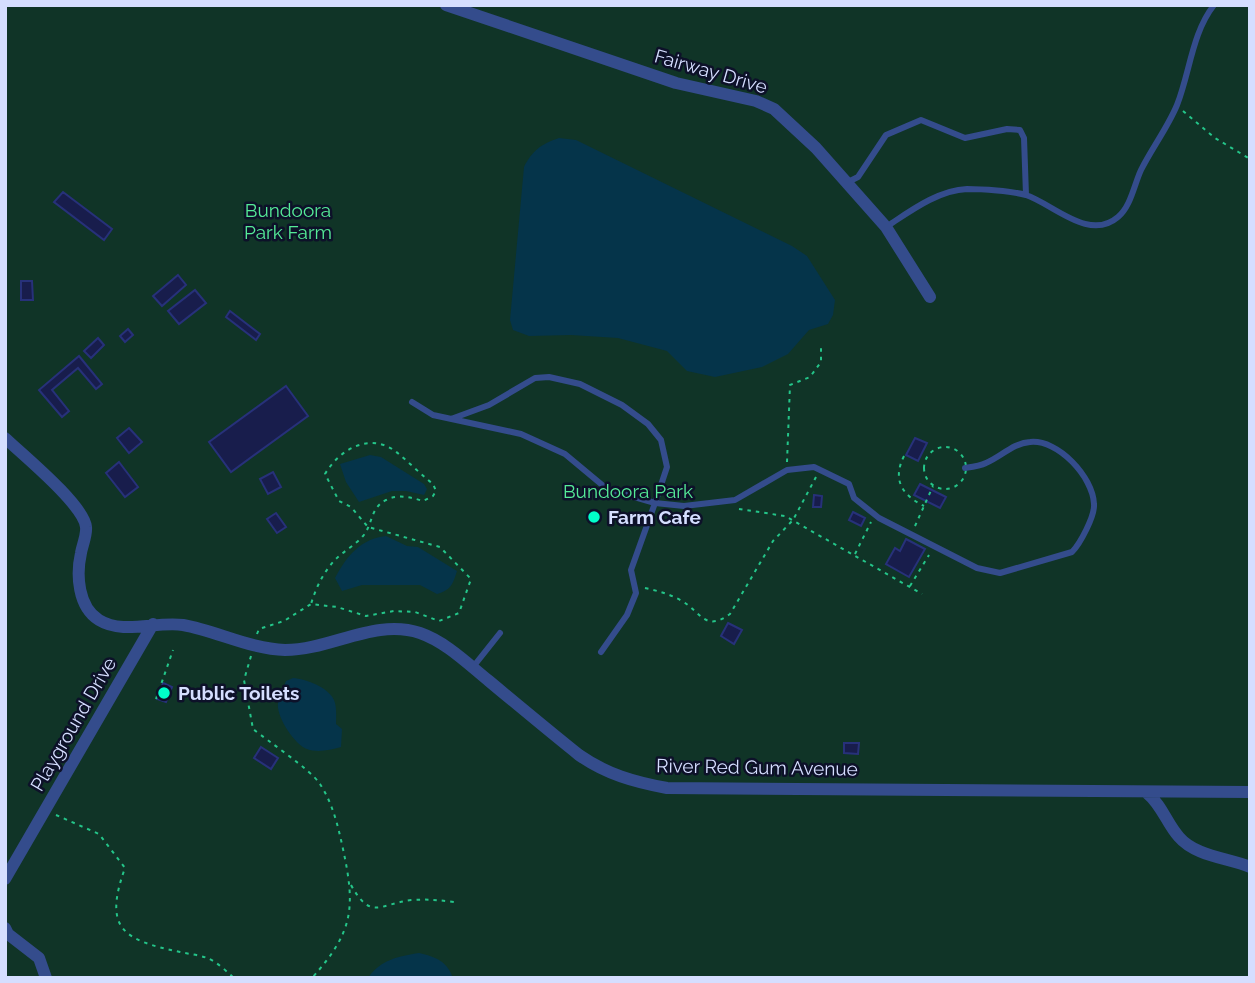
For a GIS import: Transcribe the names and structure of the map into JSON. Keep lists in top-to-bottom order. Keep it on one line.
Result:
{"streets":{"street":["Fairway Drive","Playground Drive","River Red Gum Avenue"]},"crossings":[["Playground Drive","River Red Gum Avenue"]],"parks":["Bundoora Park Farm","Bundoora Park"],"places":["Farm Cafe","Public Toilets"]}
